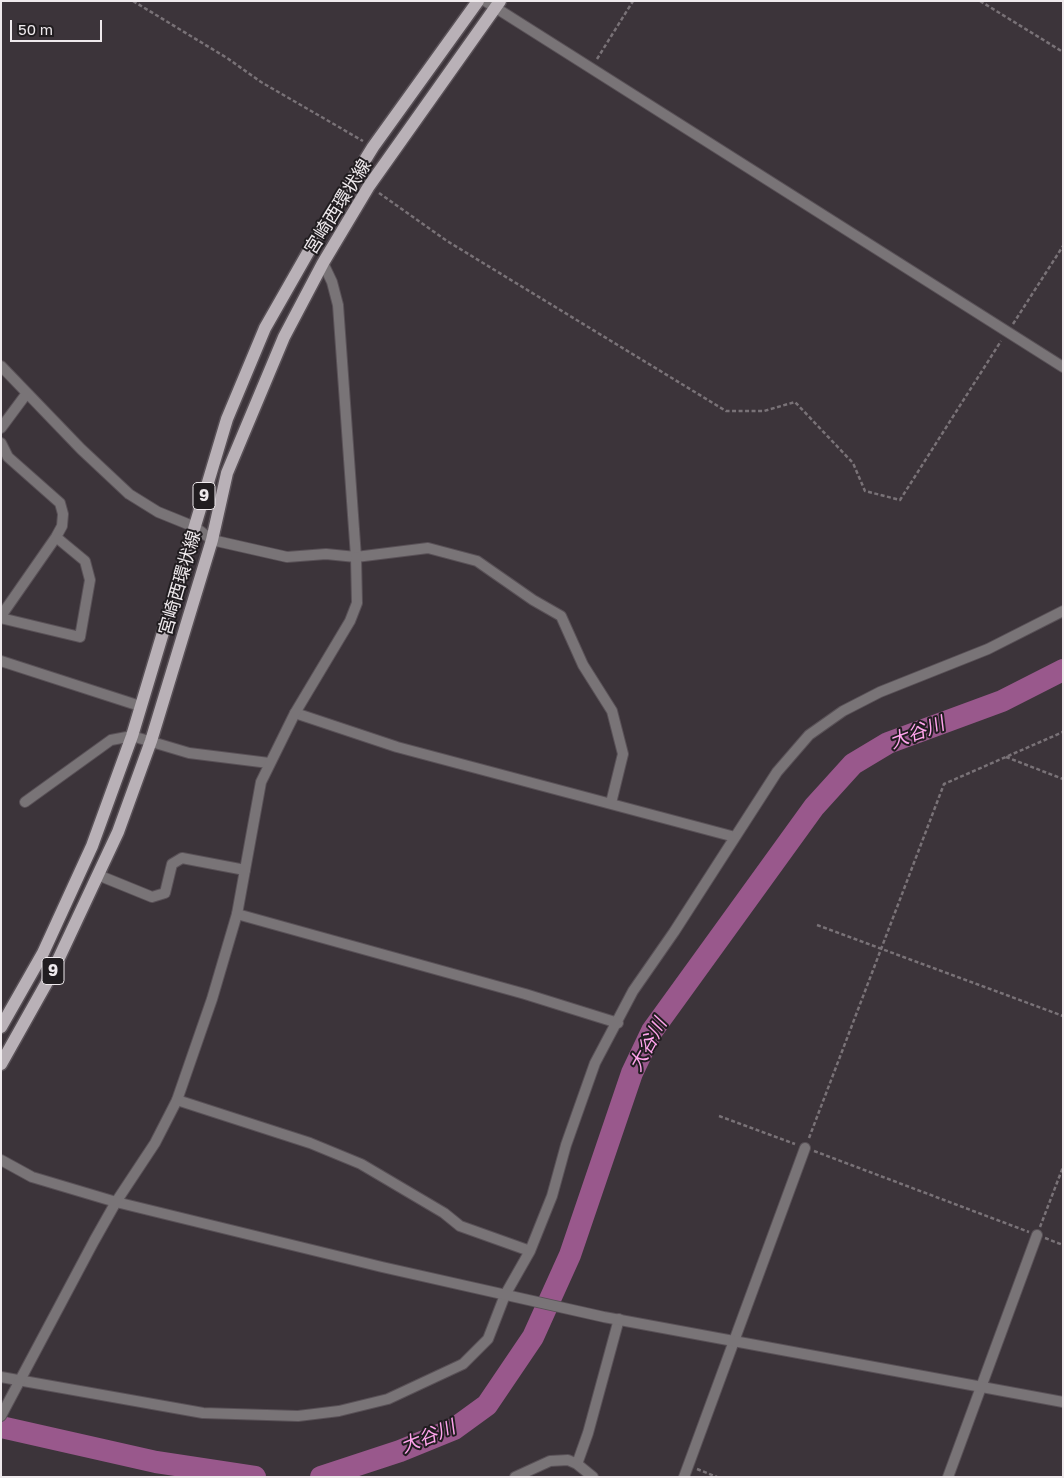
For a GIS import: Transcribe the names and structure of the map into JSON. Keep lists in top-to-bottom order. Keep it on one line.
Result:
{"streets":{"main road":["宮崎西環状線","9"]},"water":["大谷川"],"scale_bar":"50 m"}
